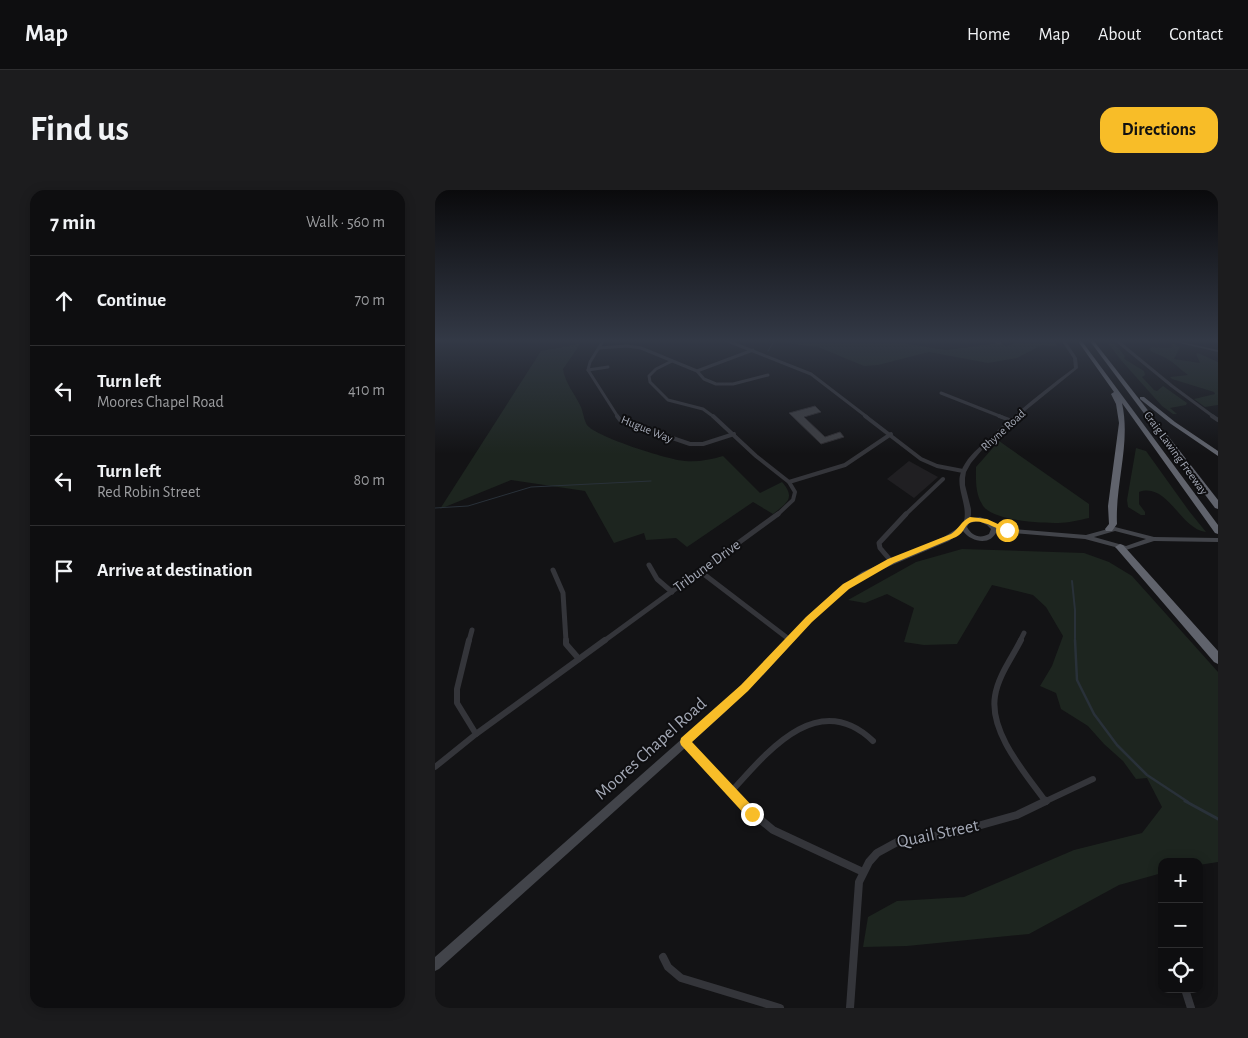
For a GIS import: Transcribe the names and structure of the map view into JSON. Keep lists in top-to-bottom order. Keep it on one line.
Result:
{"streets":{"highway":["Craig Lawing Freeway"],"main road":["Moores Chapel Road"],"street":["Hugue Way","Rhyne Road","Tribune Drive","Quail Street"]},"page":{"header":"Map","nav":["Home","Map","About","Contact"],"buttons":"Directions","title":"Find us","heading":["7 min","Walk · 560 m"],"list":[["Continue","70 m"],["Turn left","Moores Chapel Road","410 m"],["Turn left","Red Robin Street","80 m"],"Arrive at destination"],"map_buttons":["+","−"]}}
